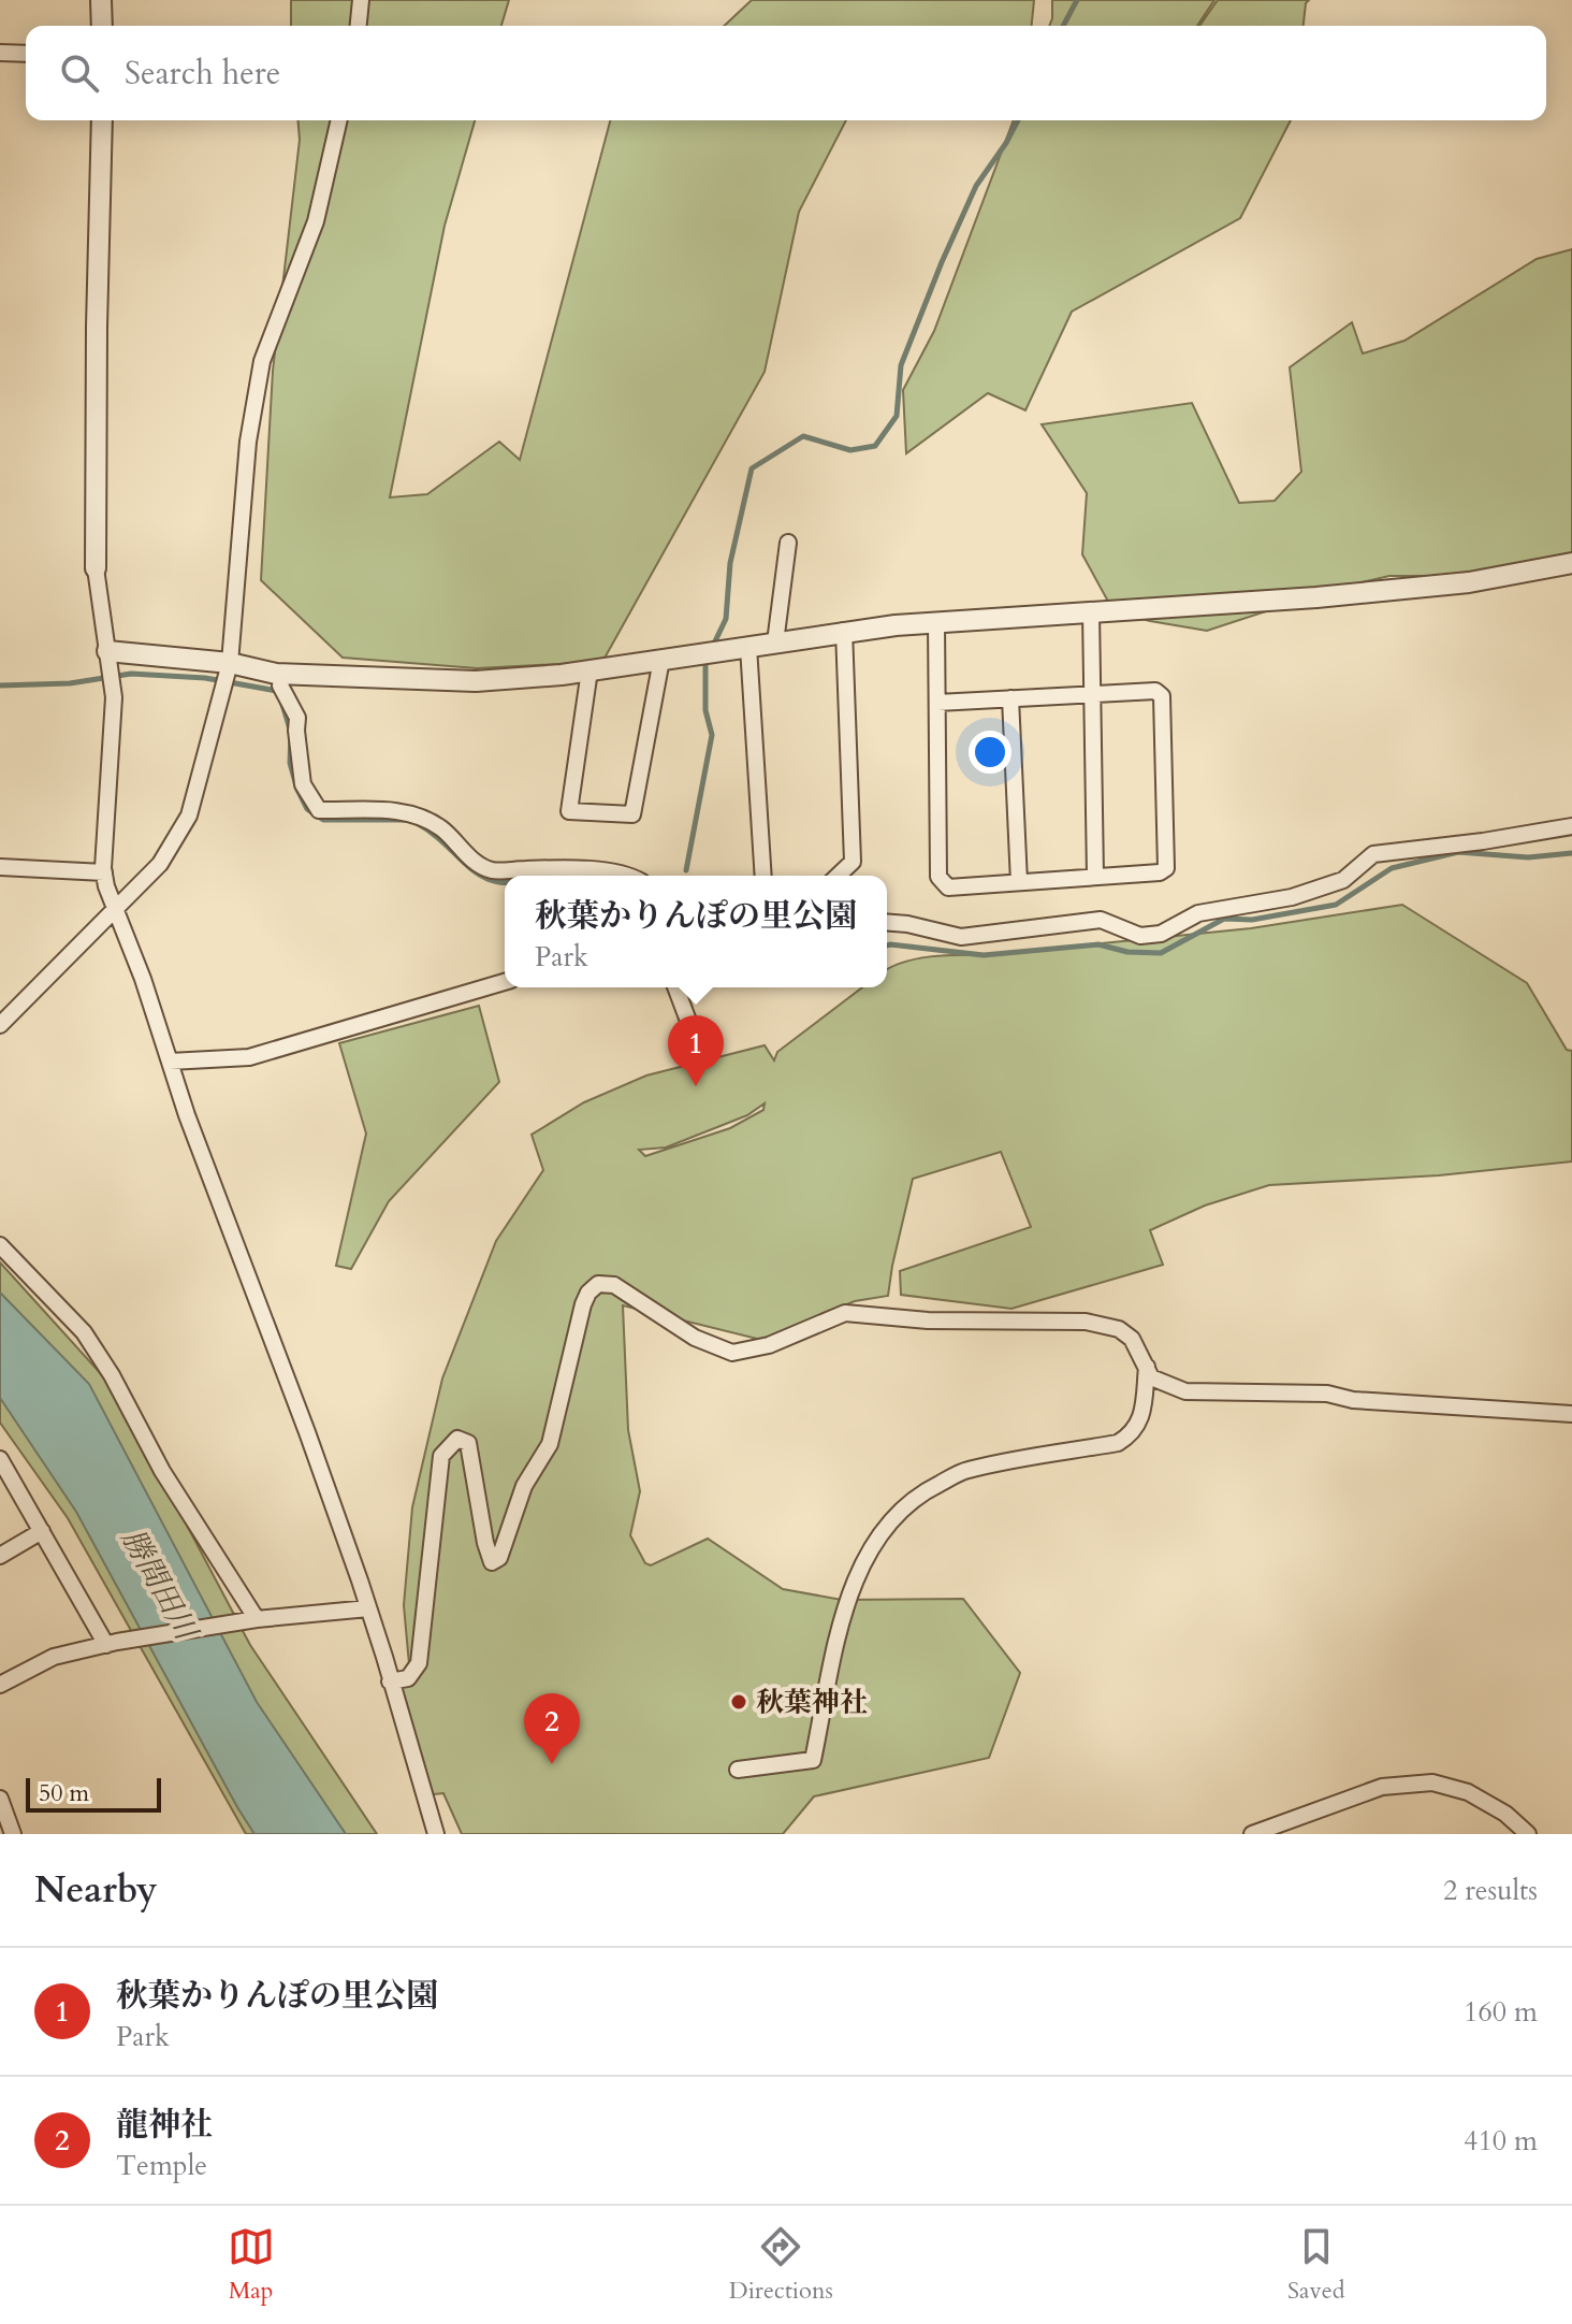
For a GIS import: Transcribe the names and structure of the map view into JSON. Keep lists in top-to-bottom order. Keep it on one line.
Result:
{"water":["勝間田川"],"places":["秋葉神社"],"scale_bar":"50 m","page":{"search":"Search here","popup":["秋葉かりんぽの里公園","Park"],"pins":["1","2"],"scale":"50 m","heading":["Nearby","2 results"],"list":[{"mark":"1","name":"秋葉かりんぽの里公園","note":"Park","value":"160 m"},{"mark":"2","name":"龍神社","note":"Temple","value":"410 m"}],"nav":["Map","Directions","Saved"]}}
